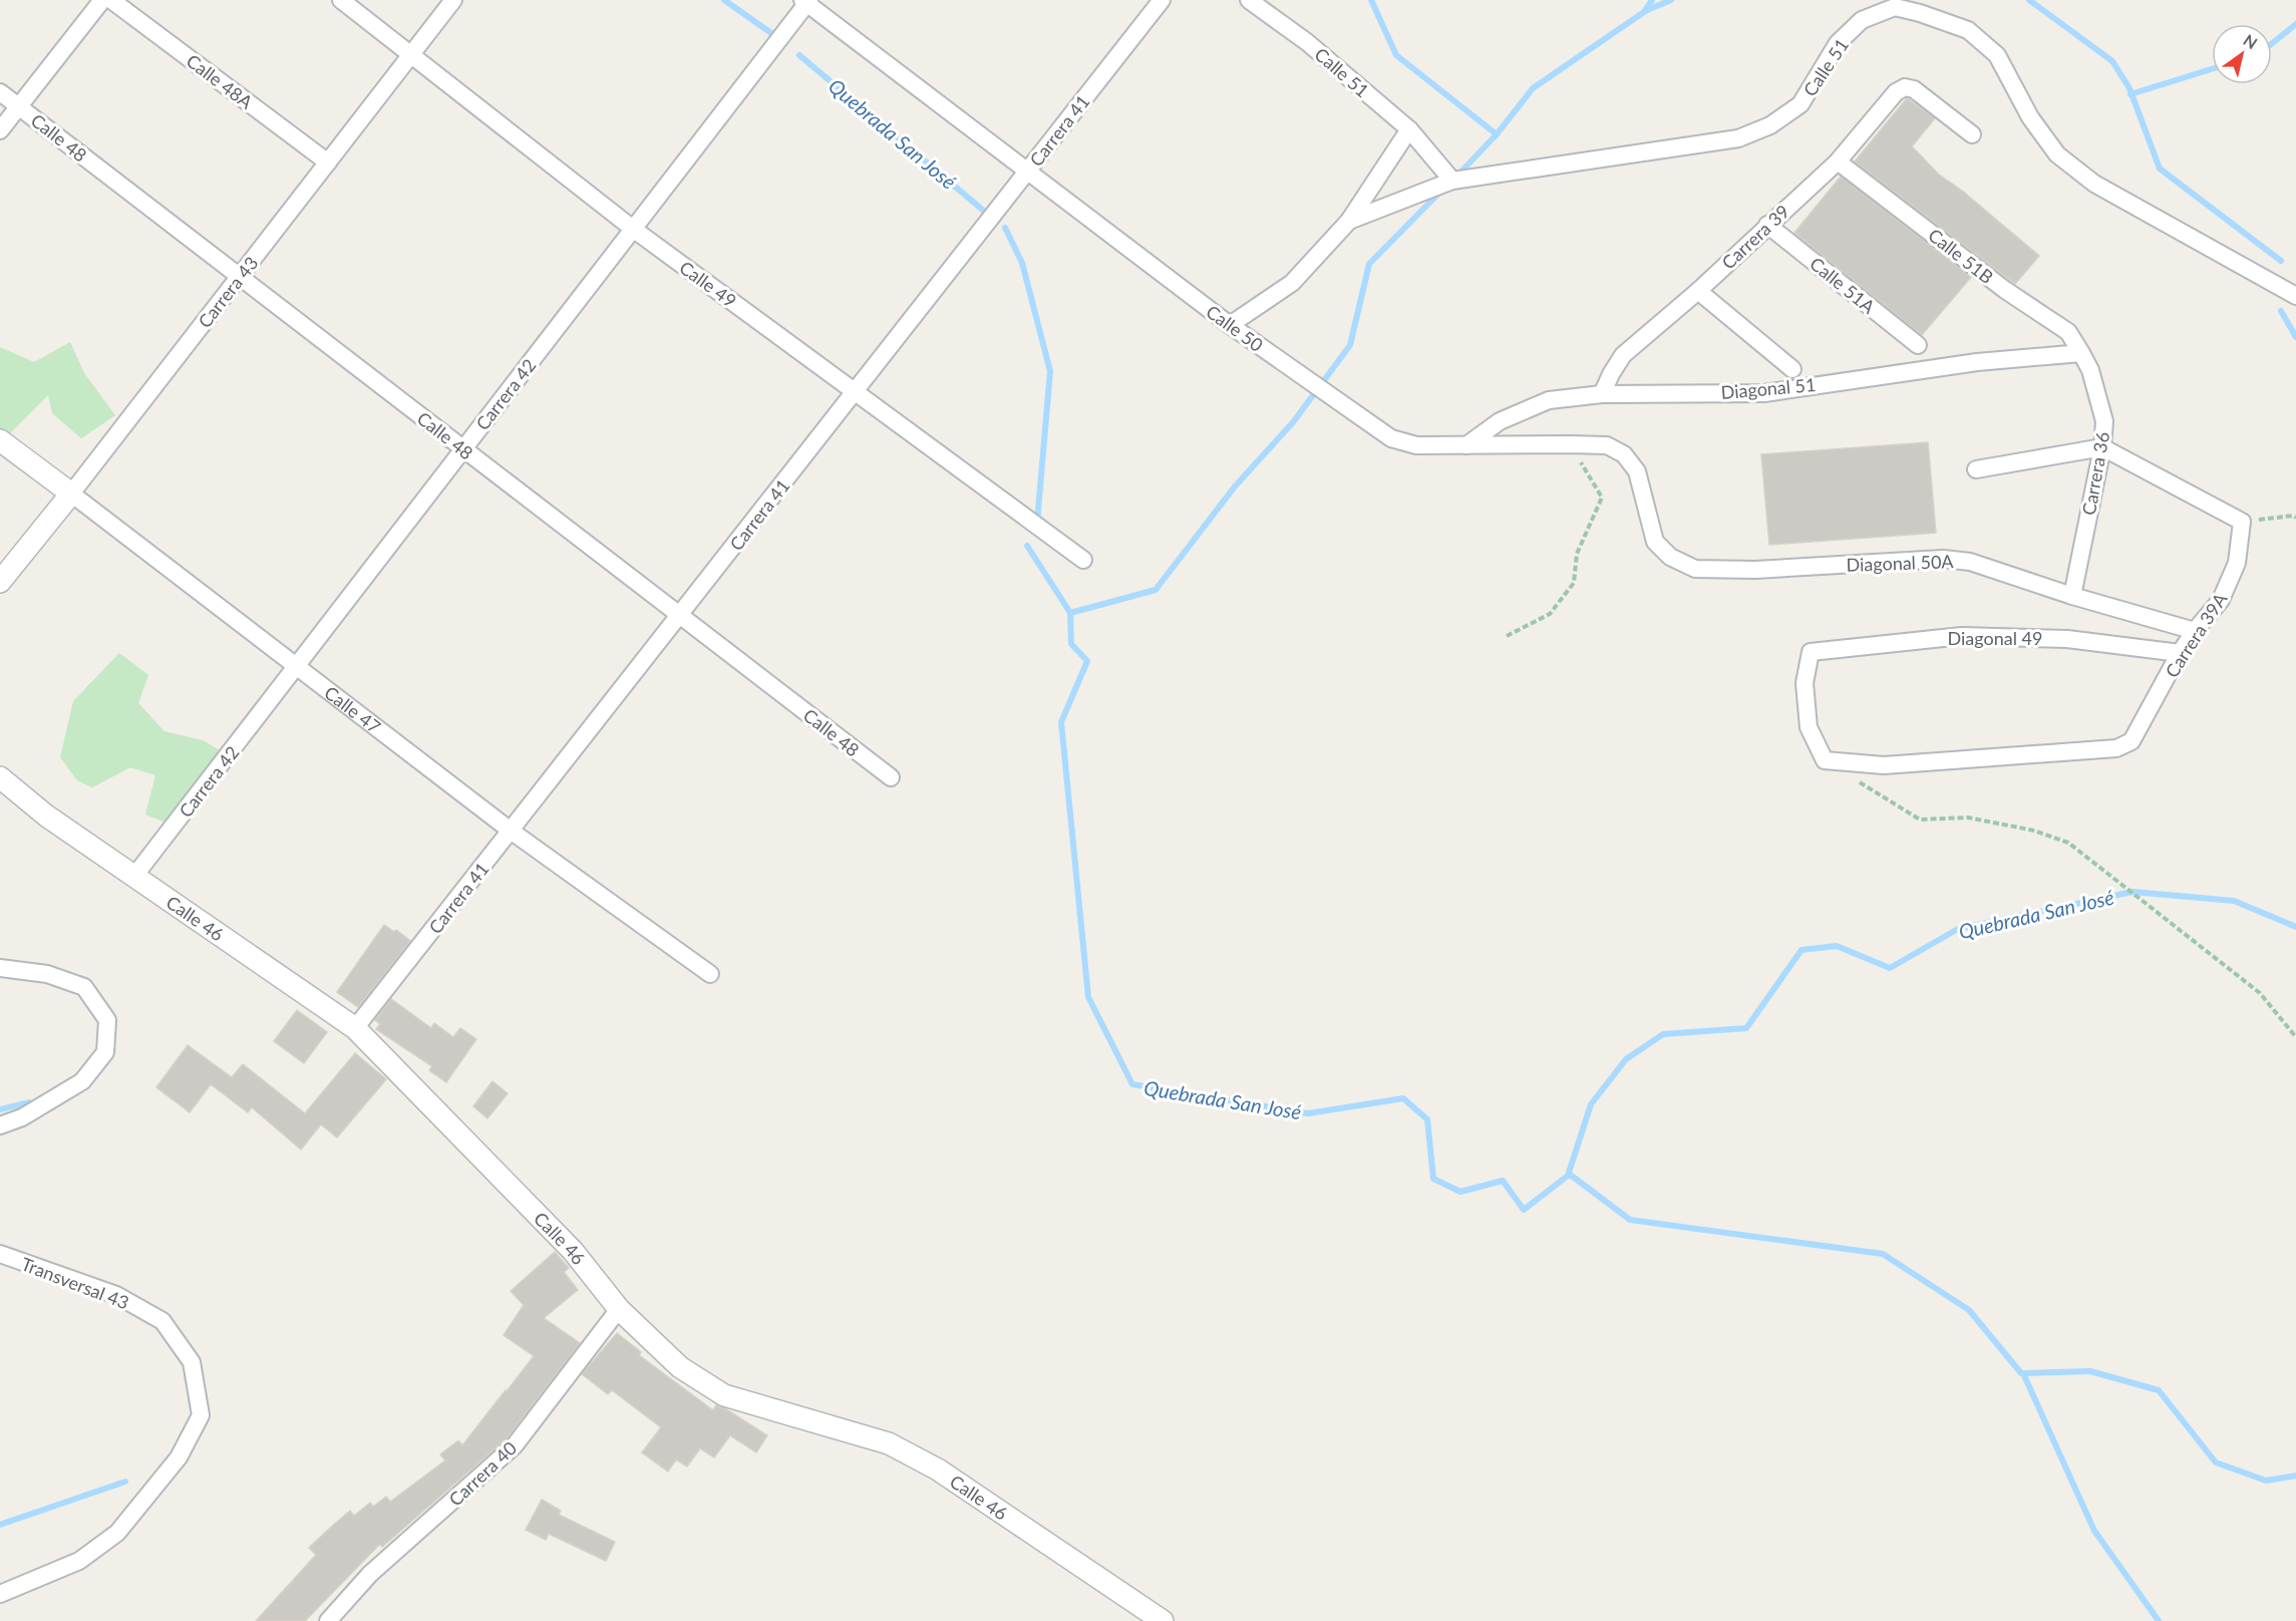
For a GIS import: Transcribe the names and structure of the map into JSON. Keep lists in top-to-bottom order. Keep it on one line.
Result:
{"streets":{"street":["Calle 51","Calle 48A","Carrera 41","Calle 48","Carrera 39","Calle 51B","Calle 49","Calle 51A","Carrera 43","Calle 50","Diagonal 51","Carrera 42","Carrera 36","Diagonal 50A","Carrera 39A","Diagonal 49","Calle 47","Calle 46","Transversal 43","Carrera 40"]},"crossings":[["Calle 48A","Carrera 43"],["Carrera 41","Calle 48"],["Carrera 41","Calle 49"],["Carrera 41","Calle 50"],["Carrera 41","Calle 47"],["Carrera 41","Calle 46"],["Calle 48","Carrera 43"],["Calle 48","Carrera 42"],["Carrera 39","Calle 51B"],["Carrera 39","Calle 51A"],["Carrera 39","Diagonal 51"],["Calle 51B","Diagonal 51"],["Calle 51B","Carrera 36"],["Calle 49","Carrera 43"],["Calle 49","Carrera 42"],["Carrera 43","Calle 47"],["Calle 50","Diagonal 51"],["Calle 50","Carrera 42"],["Calle 50","Diagonal 50A"],["Diagonal 51","Carrera 36"],["Carrera 42","Calle 47"],["Carrera 42","Calle 46"],["Carrera 36","Diagonal 50A"],["Diagonal 50A","Carrera 39A"],["Carrera 39A","Diagonal 49"],["Calle 46","Carrera 40"]],"water":["Quebrada San José"],"north":"top right"}
